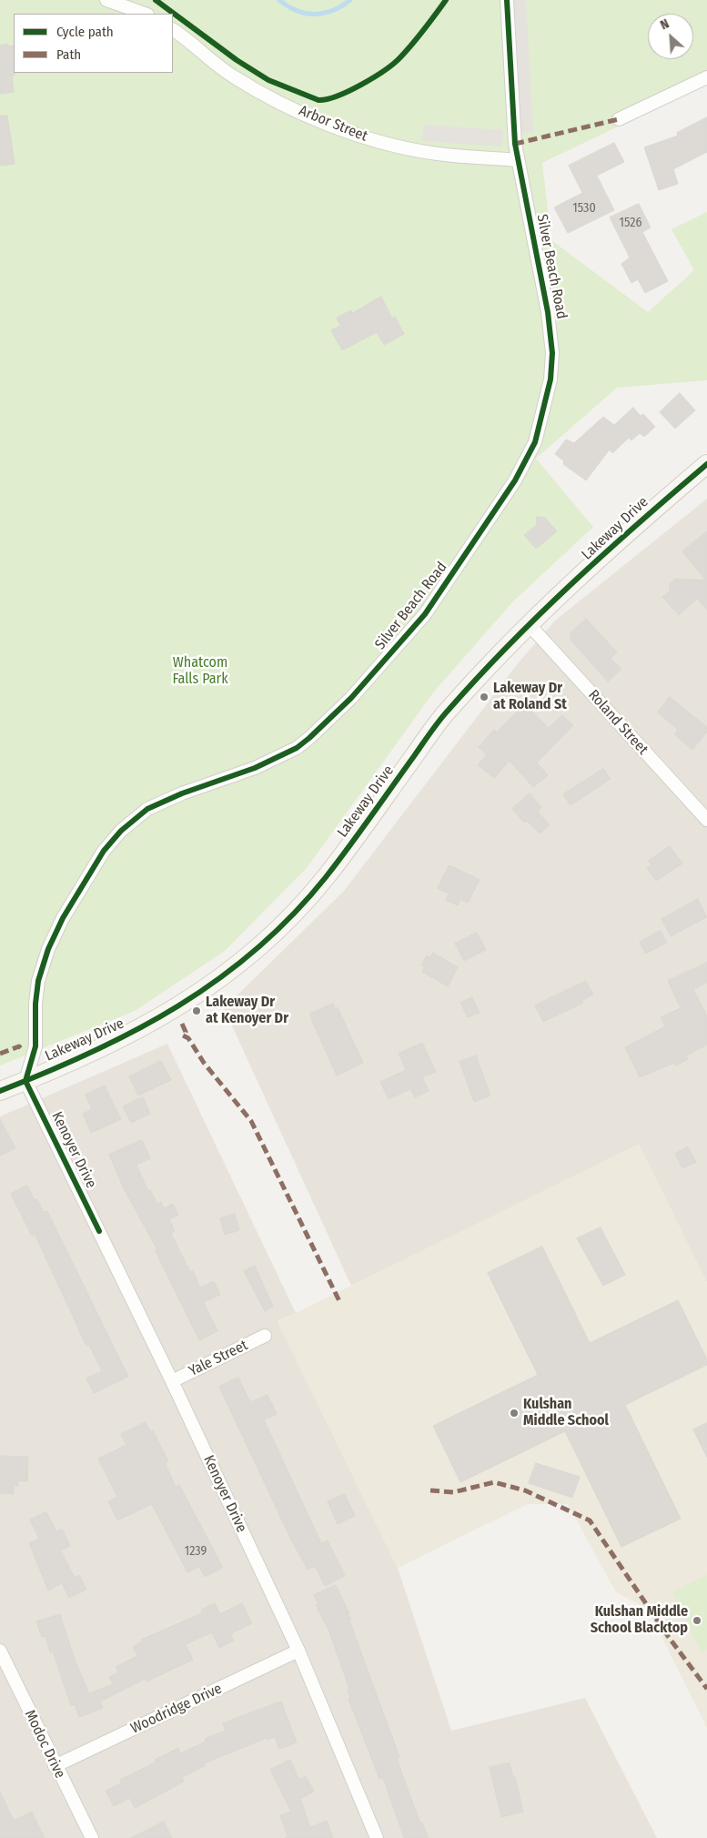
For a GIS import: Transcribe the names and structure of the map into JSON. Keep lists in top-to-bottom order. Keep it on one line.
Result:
{"streets":{"main road":["Lakeway Drive"],"street":["Arbor Street","Silver Beach Road","Roland Street","Kenoyer Drive","Yale Street","Woodridge Drive","Modoc Drive"]},"crossings":[["Arbor Street","Silver Beach Road"],["Silver Beach Road","Lakeway Drive"],["Silver Beach Road","Kenoyer Drive"],["Lakeway Drive","Roland Street"],["Lakeway Drive","Kenoyer Drive"],["Kenoyer Drive","Yale Street"],["Kenoyer Drive","Woodridge Drive"],["Woodridge Drive","Modoc Drive"]],"parks":["Whatcom Falls Park"],"places":["Lakeway Dr at Roland St","Lakeway Dr at Kenoyer Dr","Kulshan Middle School","Kulshan Middle School Blacktop"],"house_numbers":["1530","1526","1239"],"legend":["Cycle path","Path"],"north":"top left"}
